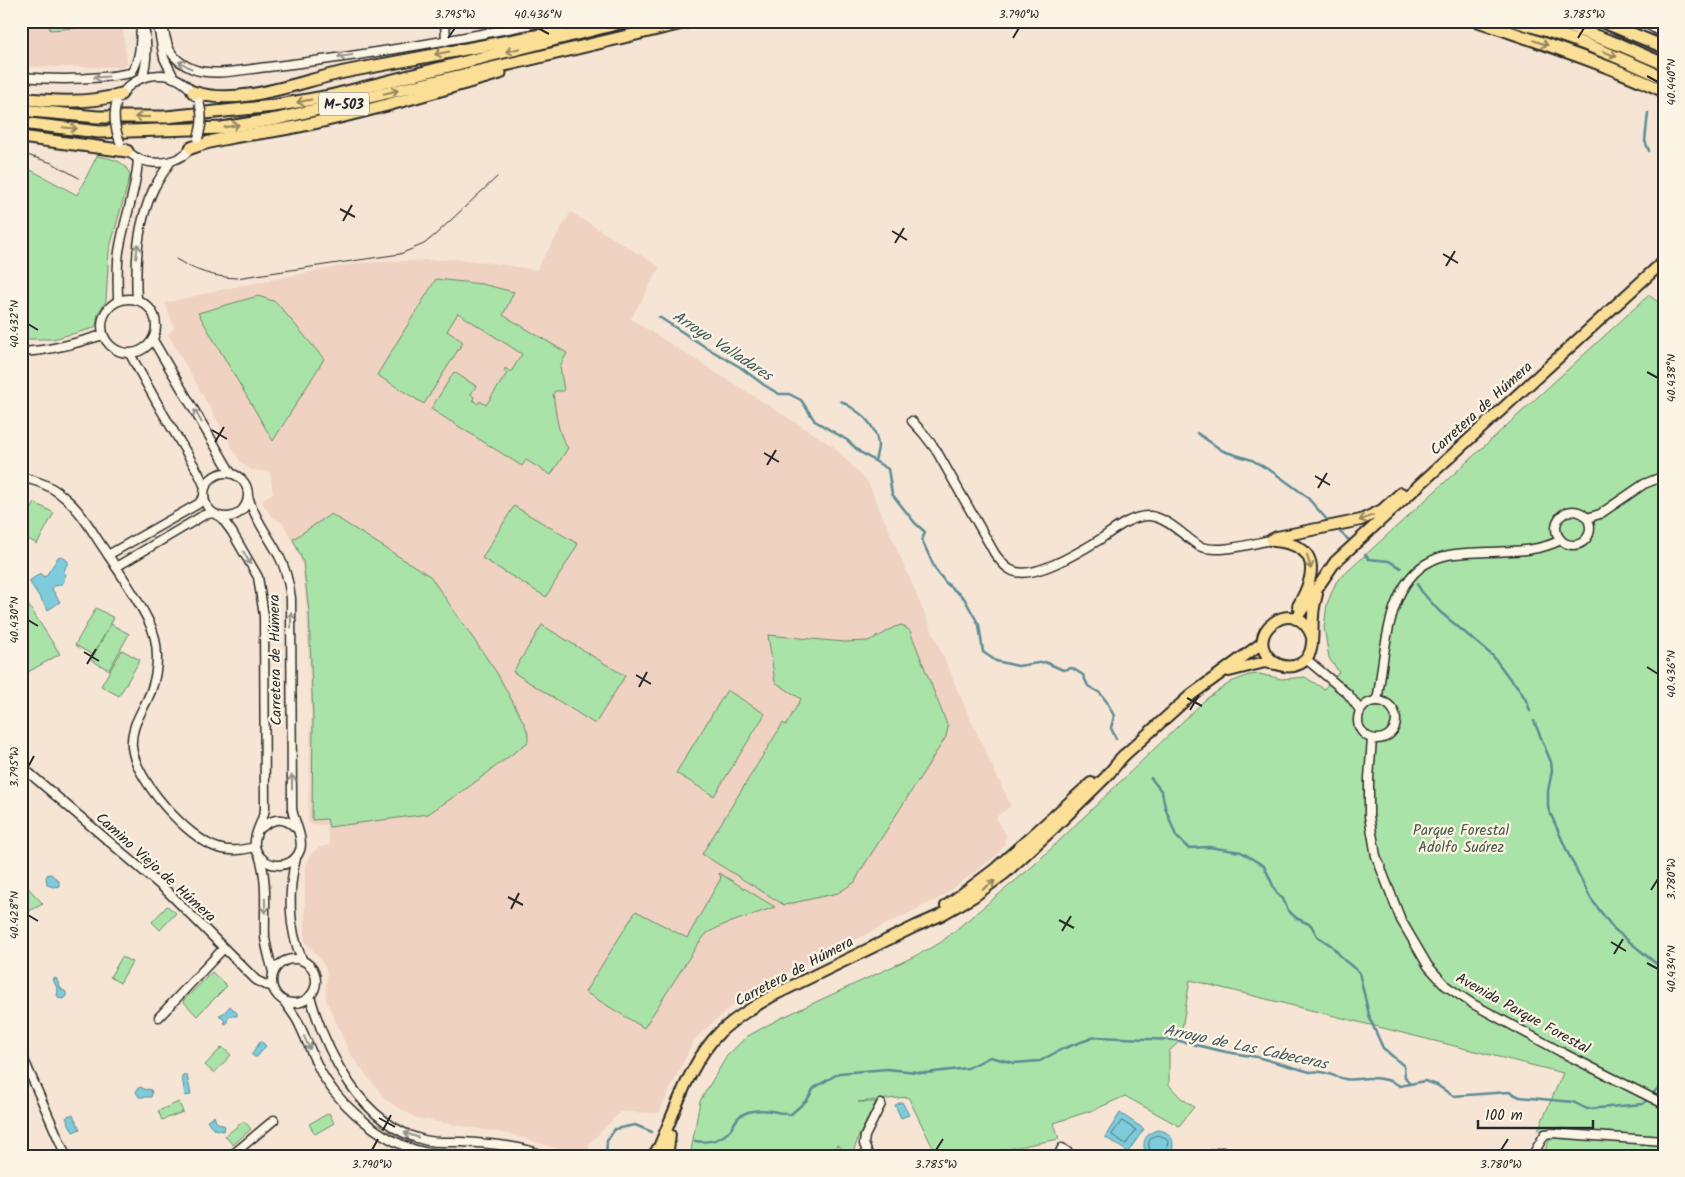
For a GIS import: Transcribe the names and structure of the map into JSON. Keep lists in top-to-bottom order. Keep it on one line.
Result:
{"streets":{"highway":["M-503"],"main road":["Carretera de Húmera"],"street":["Camino Viejo de Húmera","Avenida Parque Forestal"]},"water":["Arroyo Valladares","Arroyo de Las Cabeceras"],"parks":["Parque Forestal Adolfo Suárez"],"scale_bar":"100 m","coordinates":["3.795°W","40.436°N","3.790°W","3.785°W","40.440°N","40.432°N","40.438°N","40.430°N","3.780°W","40.428°N","40.434°N"]}
